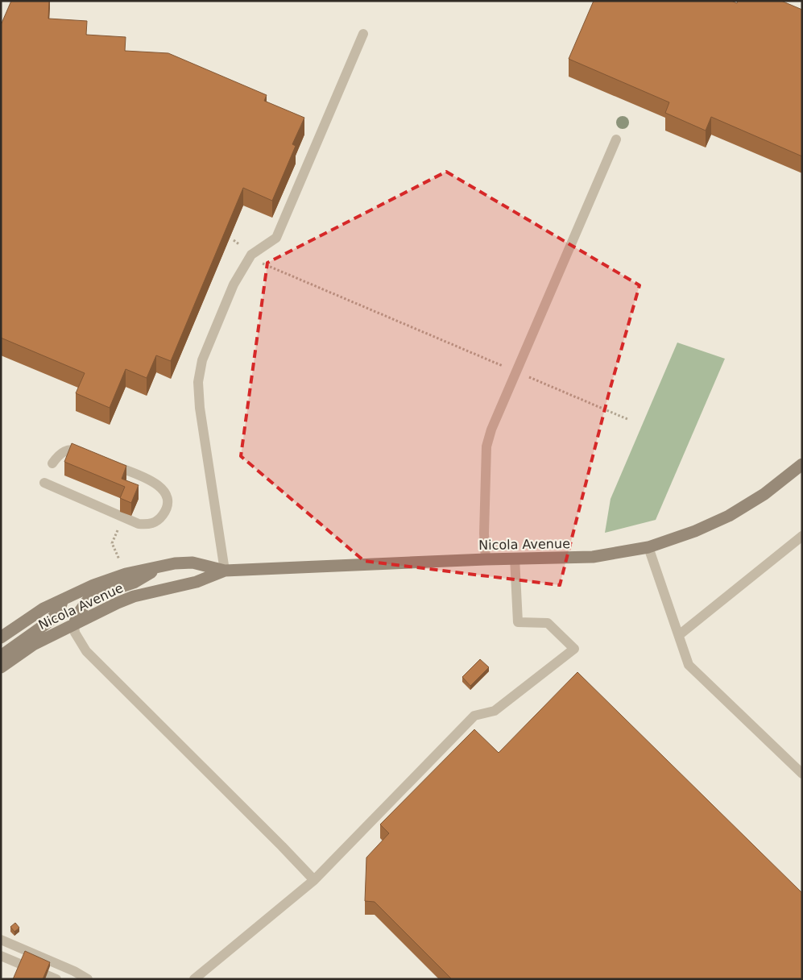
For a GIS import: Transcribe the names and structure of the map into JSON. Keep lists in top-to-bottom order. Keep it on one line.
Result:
{"streets":{"street":["Nicola Avenue"]}}
